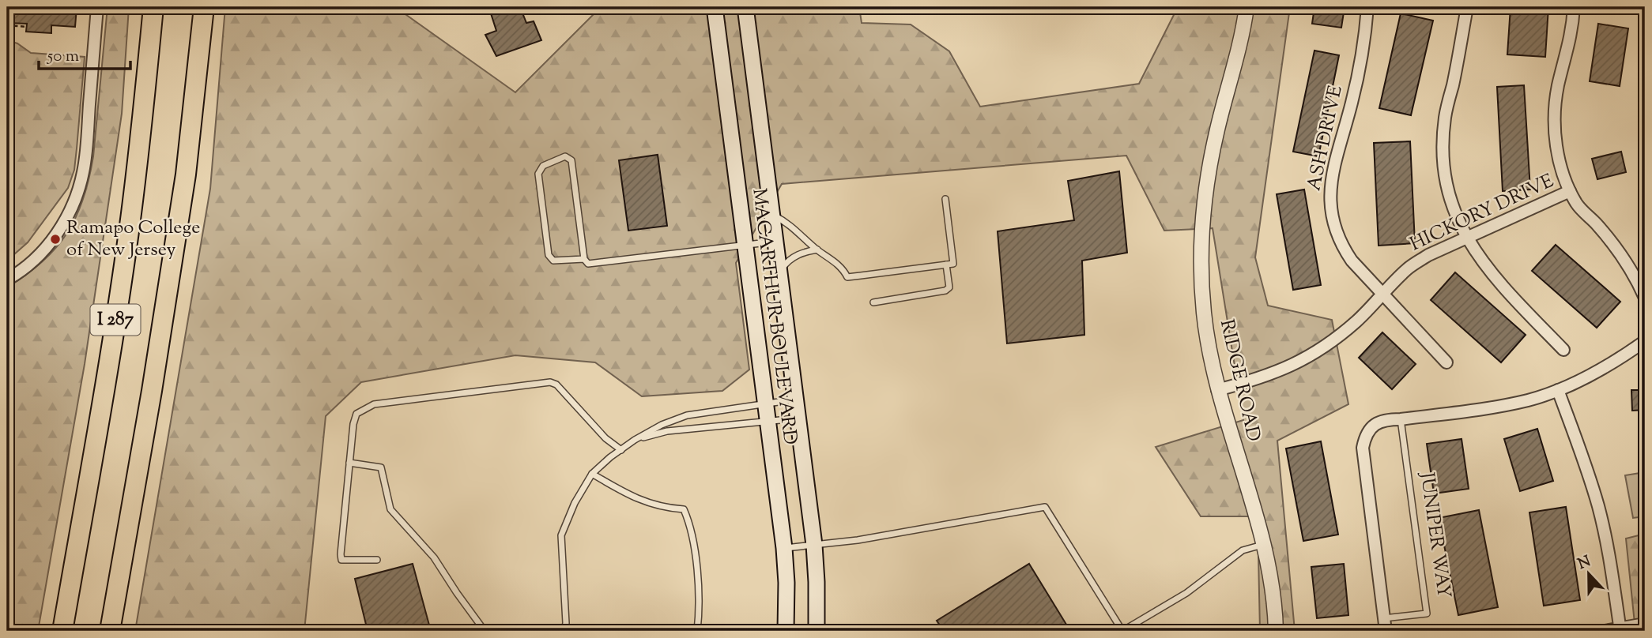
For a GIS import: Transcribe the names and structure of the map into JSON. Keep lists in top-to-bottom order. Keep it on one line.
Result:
{"streets":{"highway":["I 287"],"main road":["MACARTHUR BOULEVARD"],"street":["ASH DRIVE","HICKORY DRIVE","RIDGE ROAD"],"lane":["JUNIPER WAY"]},"crossings":[["ASH DRIVE","HICKORY DRIVE"],["HICKORY DRIVE","RIDGE ROAD"]],"places":["Ramapo College of New Jersey"],"scale_bar":"50 m","north":"top"}
